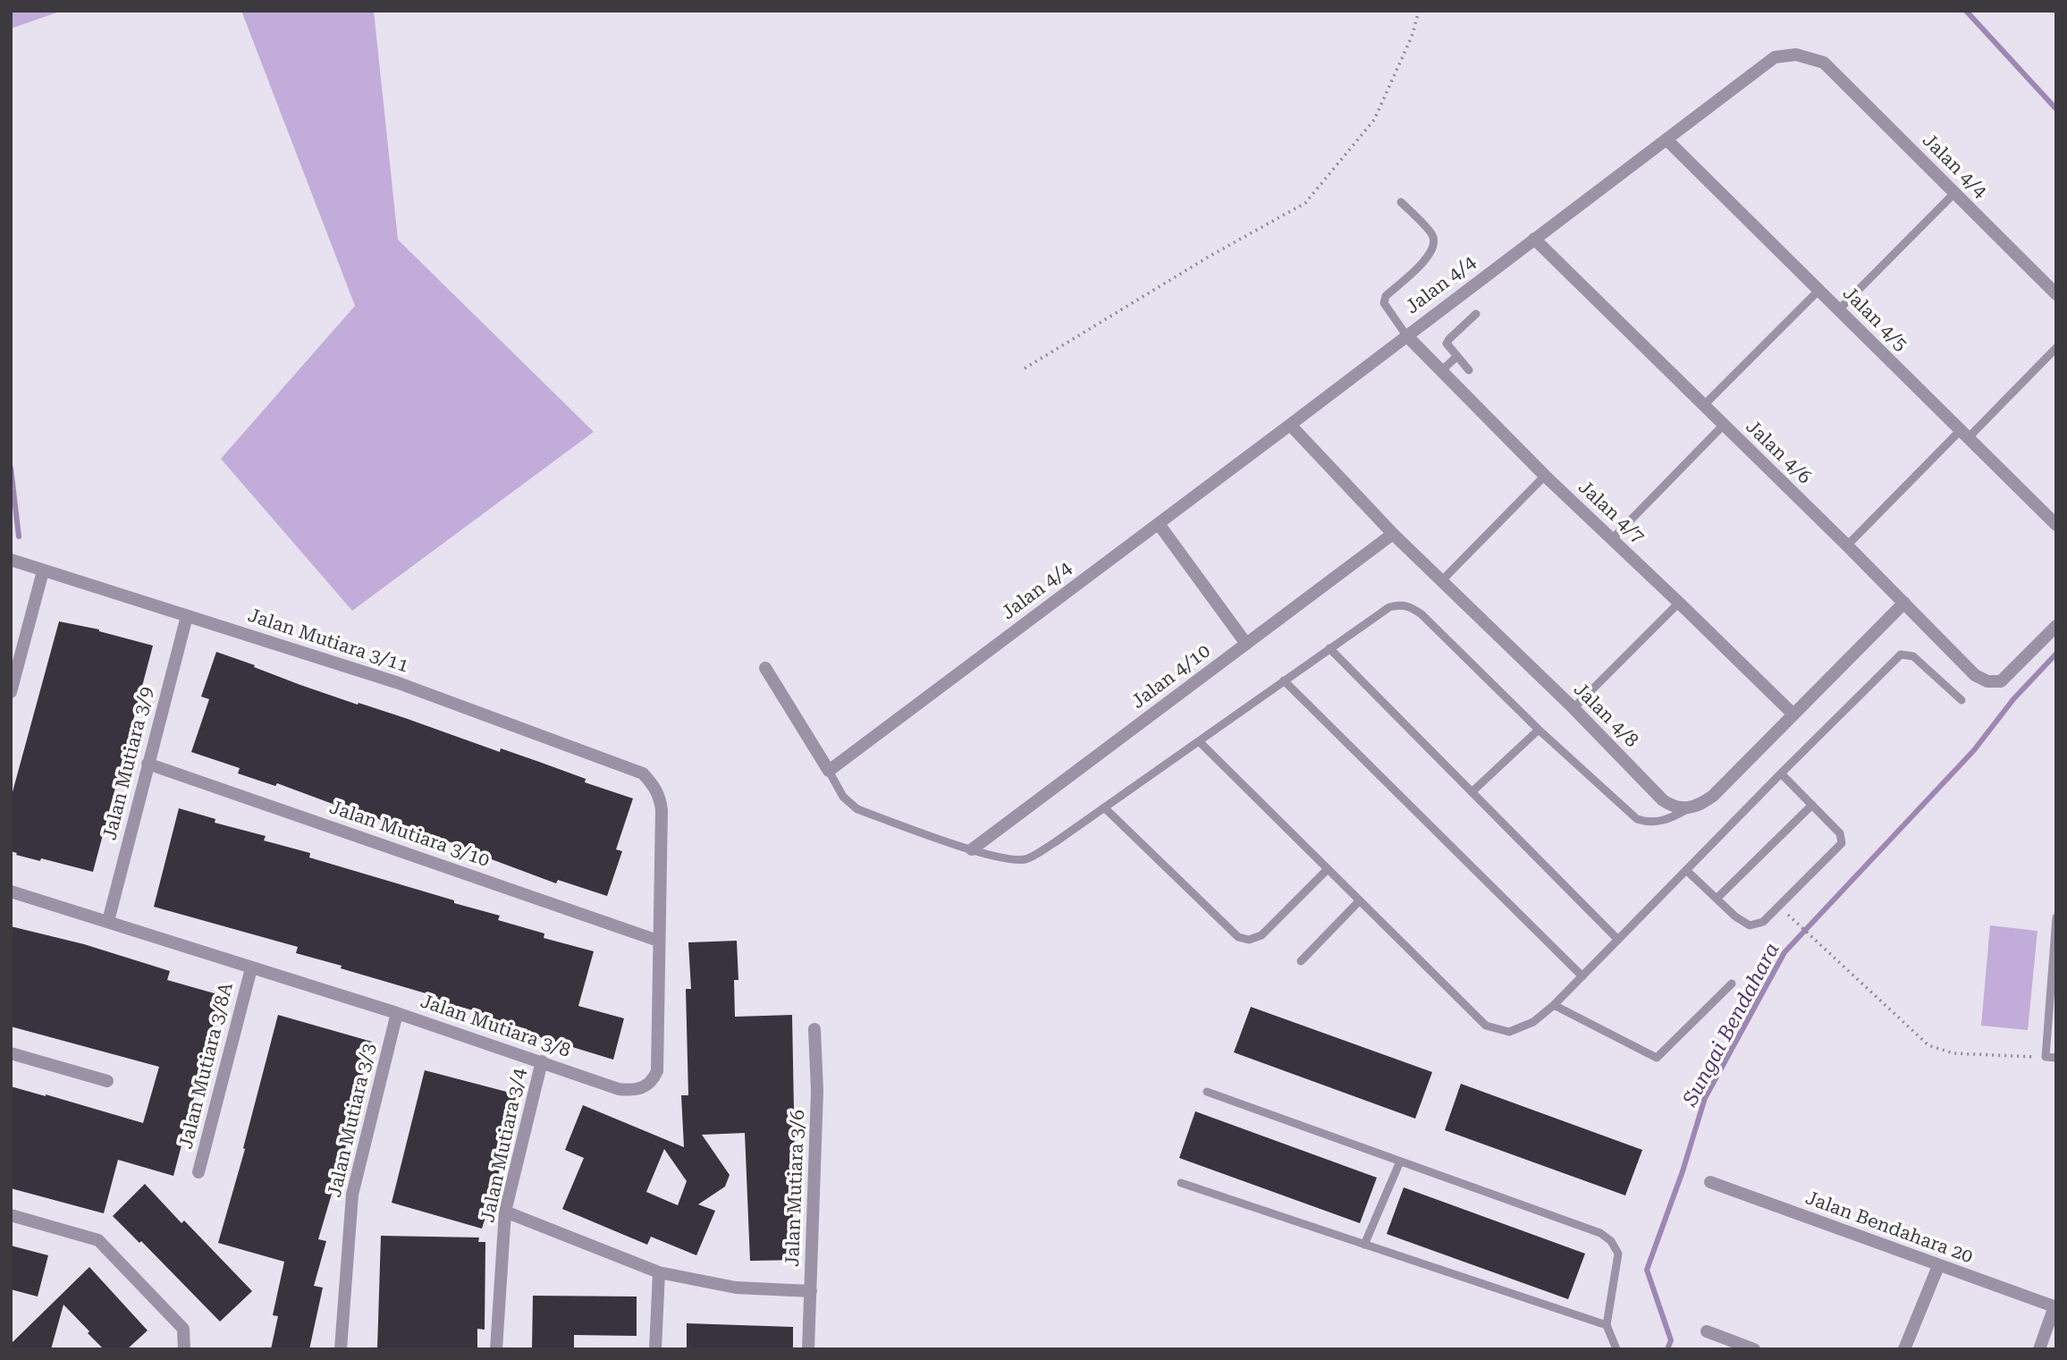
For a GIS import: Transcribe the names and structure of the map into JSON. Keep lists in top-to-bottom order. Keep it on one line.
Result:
{"streets":{"street":["Jalan 4/4","Jalan 4/5","Jalan 4/6","Jalan 4/7","Jalan Mutiara 3/11","Jalan 4/10","Jalan 4/8","Jalan Mutiara 3/9","Jalan Mutiara 3/10","Jalan Mutiara 3/8","Jalan Mutiara 3/8A","Jalan Mutiara 3/3","Jalan Mutiara 3/4","Jalan Mutiara 3/6","Jalan Bendahara 20"]},"crossings":[["Jalan 4/4","Jalan 4/5"],["Jalan 4/4","Jalan 4/6"],["Jalan 4/4","Jalan 4/7"],["Jalan 4/4","Jalan 4/8"],["Jalan Mutiara 3/11","Jalan Mutiara 3/9"],["Jalan Mutiara 3/11","Jalan Mutiara 3/8"],["Jalan 4/10","Jalan 4/8"],["Jalan Mutiara 3/9","Jalan Mutiara 3/10"],["Jalan Mutiara 3/9","Jalan Mutiara 3/8"],["Jalan Mutiara 3/10","Jalan Mutiara 3/8"],["Jalan Mutiara 3/8","Jalan Mutiara 3/8A"],["Jalan Mutiara 3/8","Jalan Mutiara 3/3"],["Jalan Mutiara 3/8","Jalan Mutiara 3/4"]],"water":["Sungai Bendahara"]}
